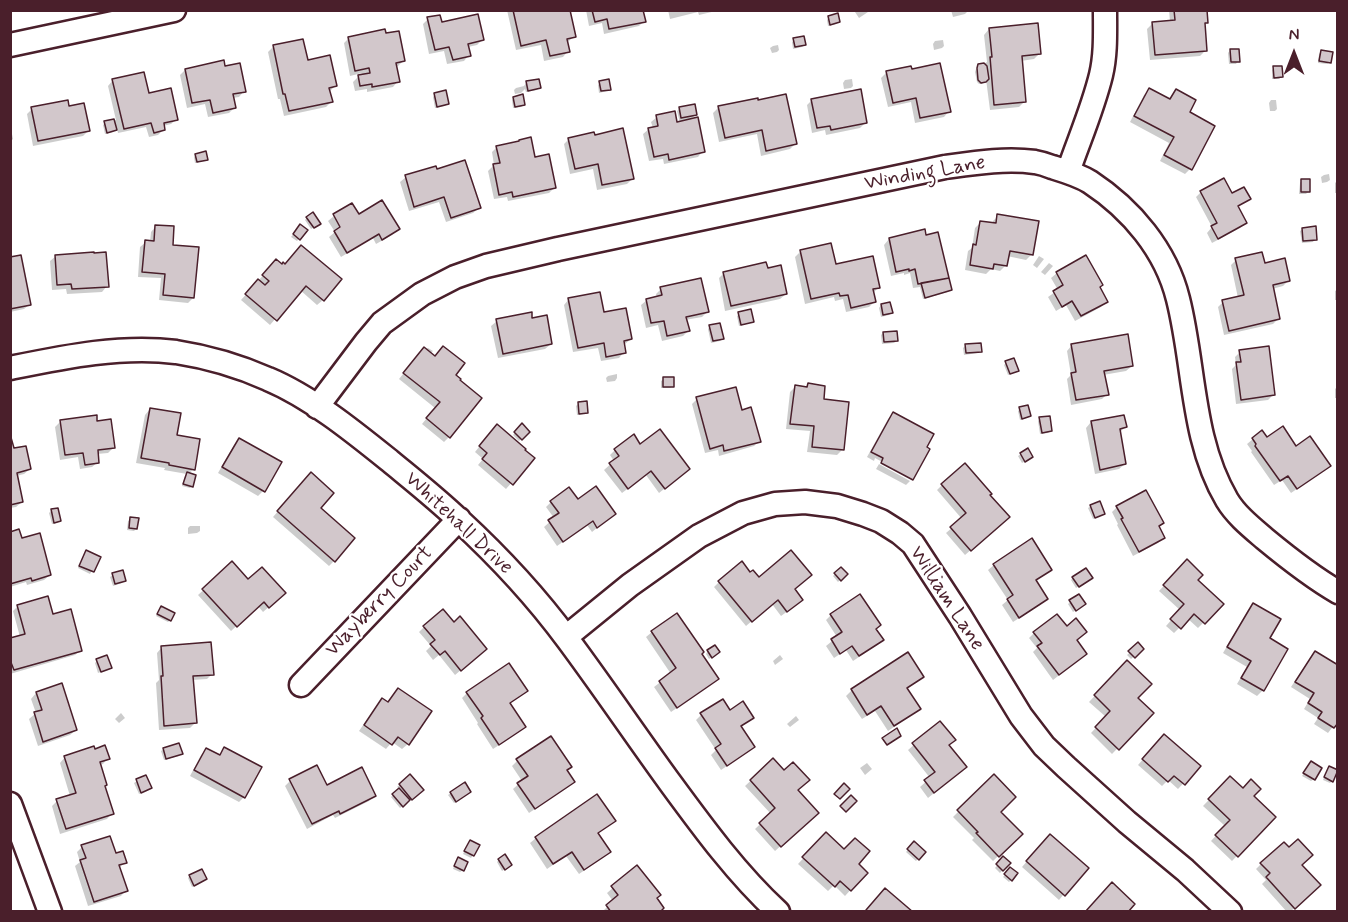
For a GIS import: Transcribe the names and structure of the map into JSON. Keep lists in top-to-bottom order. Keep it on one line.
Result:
{"streets":{"street":["Winding Lane","Whitehall Drive","William Lane","Wayberry Court"]},"crossings":[["Winding Lane","Whitehall Drive"],["Whitehall Drive","William Lane"],["Whitehall Drive","Wayberry Court"]],"north":"top"}
